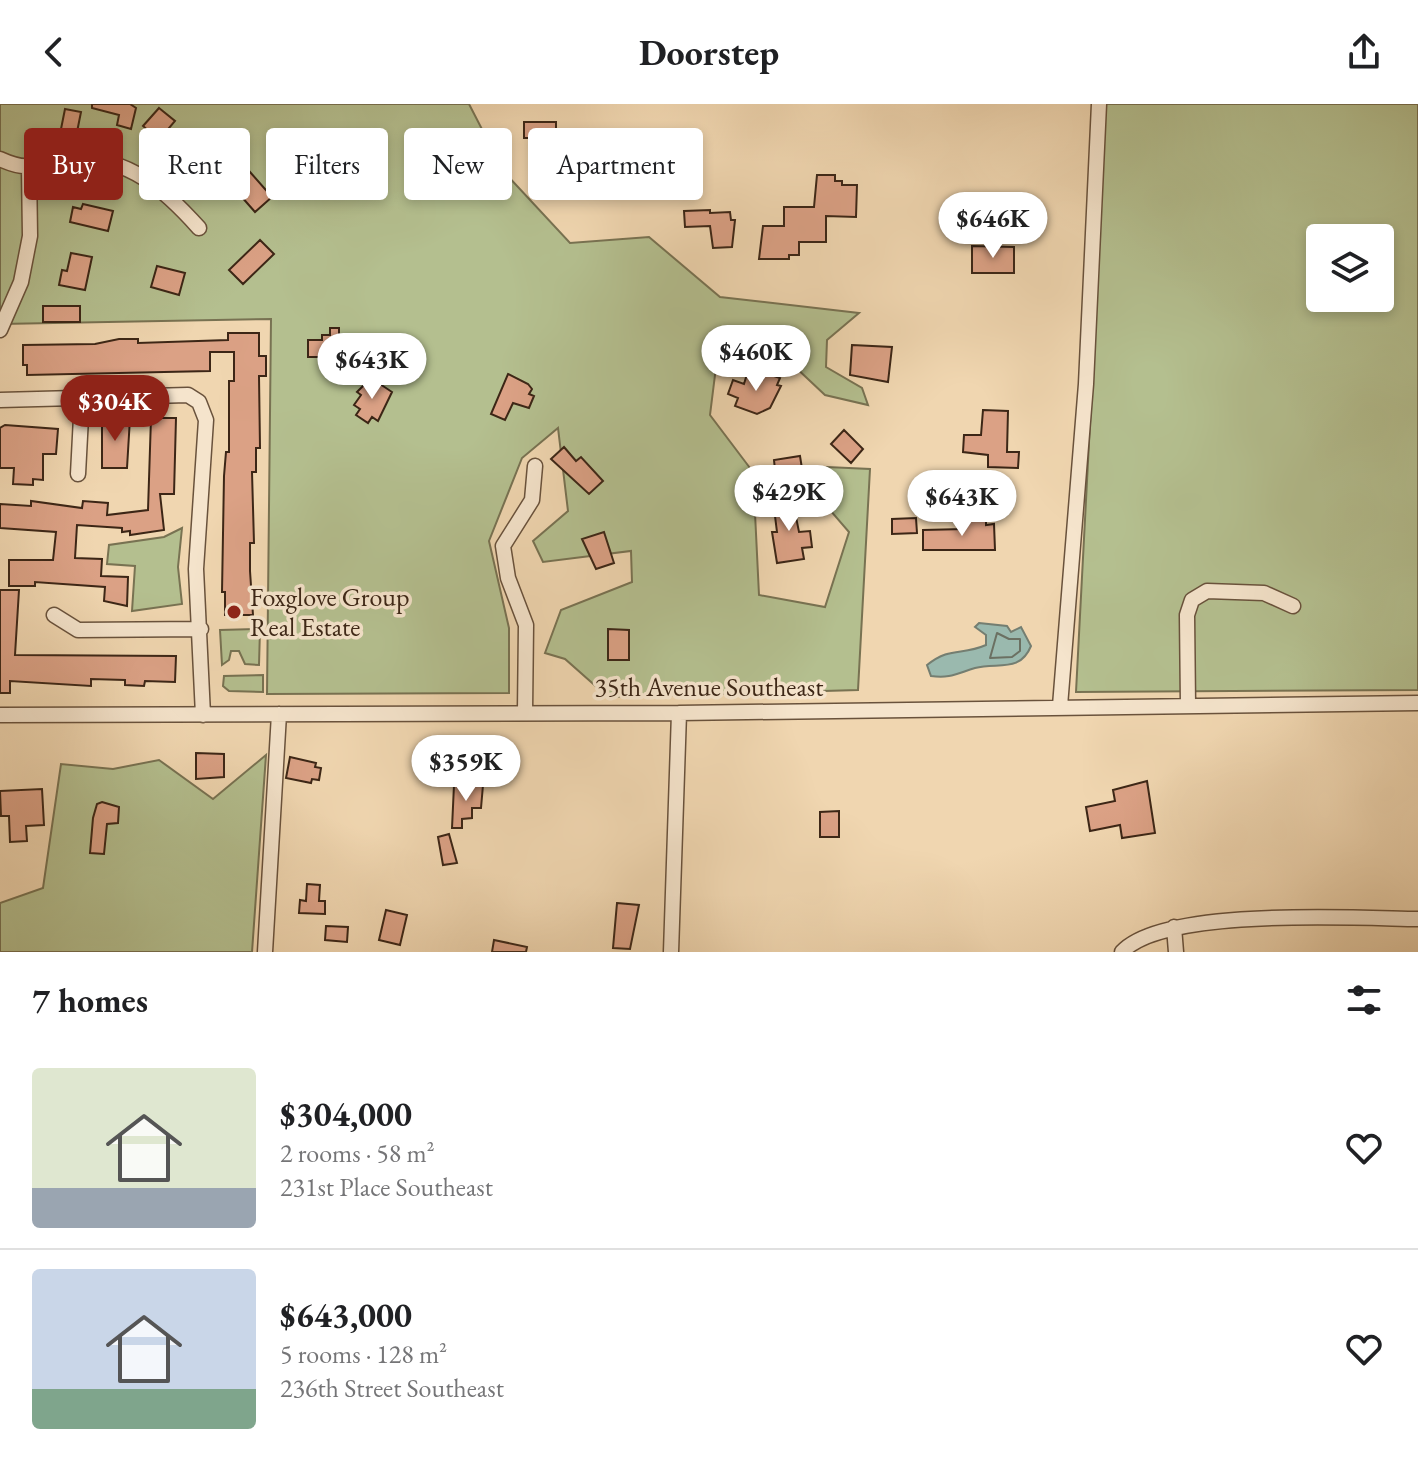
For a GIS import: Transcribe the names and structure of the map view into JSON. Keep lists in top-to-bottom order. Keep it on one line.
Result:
{"streets":{"street":["35th Avenue Southeast"]},"places":["Foxglove Group Real Estate"],"page":{"header":"Doorstep","chip":["Buy","Rent","Filters","New","Apartment"],"price":["$646K","$460K","$643K","$304K","$429K","$643K","$359K"],"heading":"7 homes","list":[{"name":"$304,000","note":"2 rooms · 58 m² · 231st Place Southeast"},{"name":"$643,000","note":"5 rooms · 128 m² · 236th Street Southeast"}]}}
